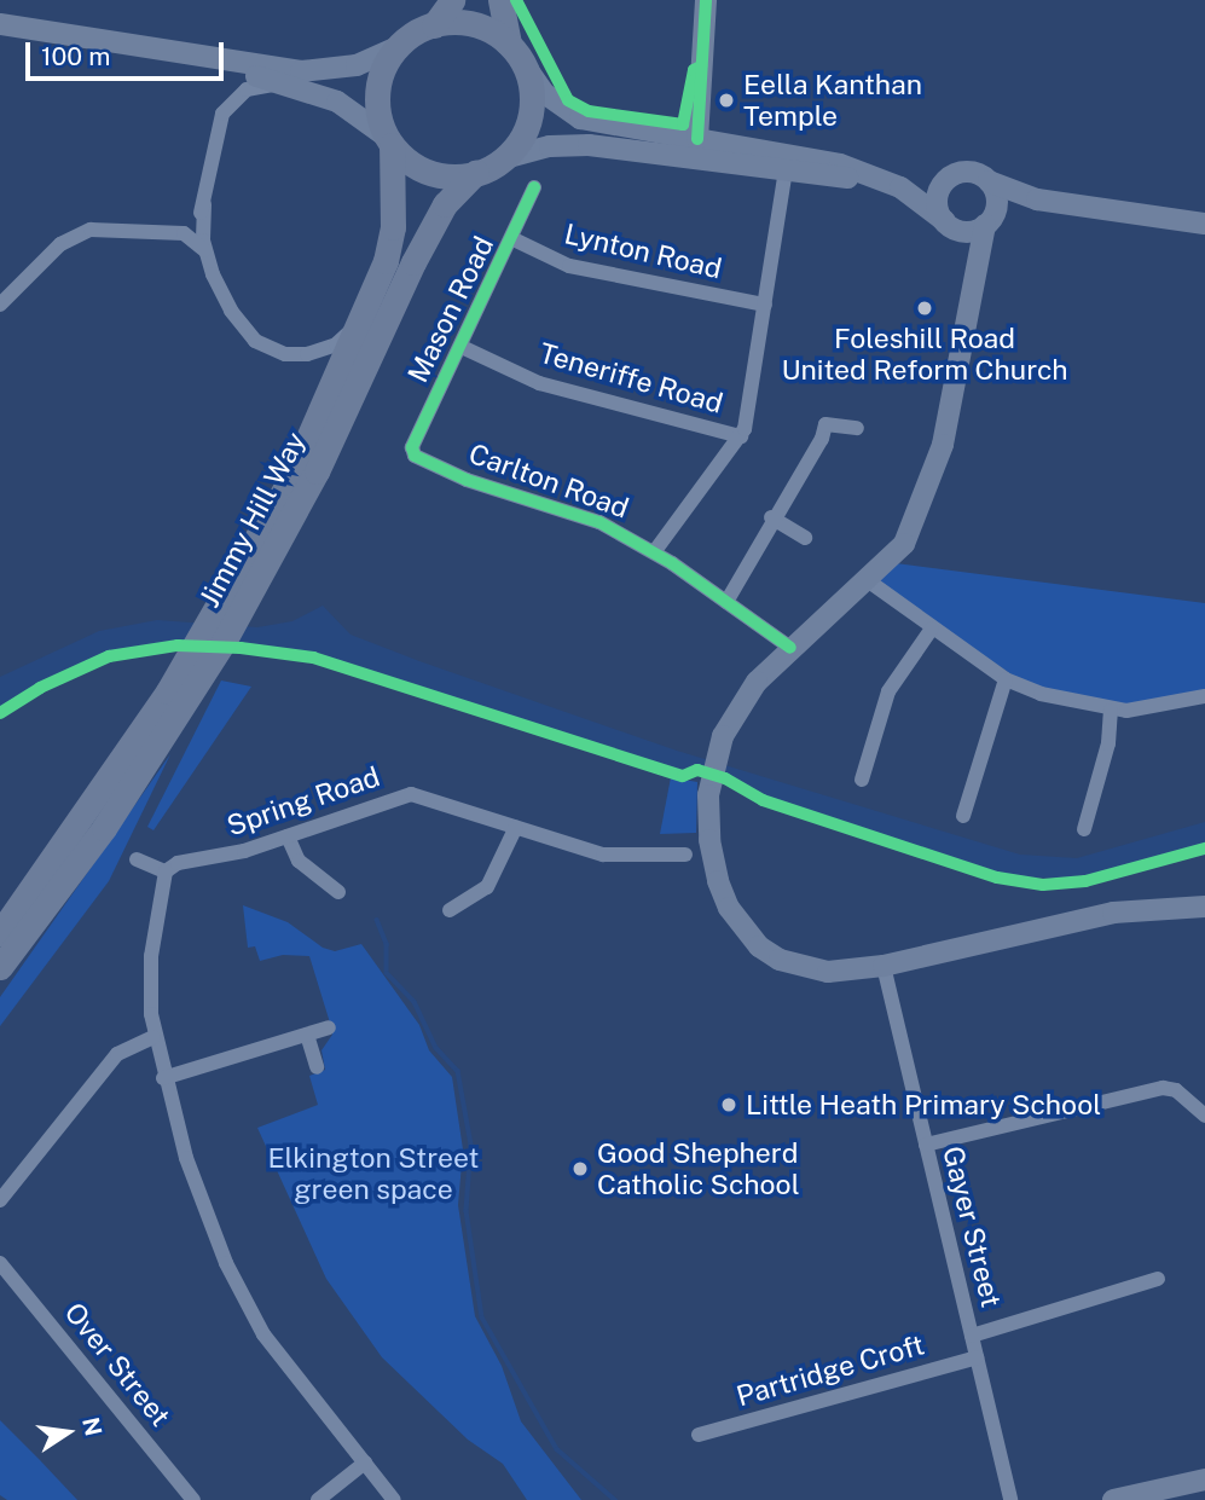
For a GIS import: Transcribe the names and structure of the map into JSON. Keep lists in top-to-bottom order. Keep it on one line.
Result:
{"streets":{"highway":["Jimmy Hill Way"],"street":["Lynton Road","Mason Road","Teneriffe Road","Carlton Road","Spring Road","Gayer Street","Over Street","Partridge Croft"]},"crossings":[["Lynton Road","Mason Road"],["Mason Road","Teneriffe Road"],["Mason Road","Carlton Road"],["Gayer Street","Partridge Croft"]],"parks":["Elkington Street green space"],"places":["Eella Kanthan Temple","Foleshill Road United Reform Church","Little Heath Primary School","Good Shepherd Catholic School"],"scale_bar":"100 m","north":"right"}
